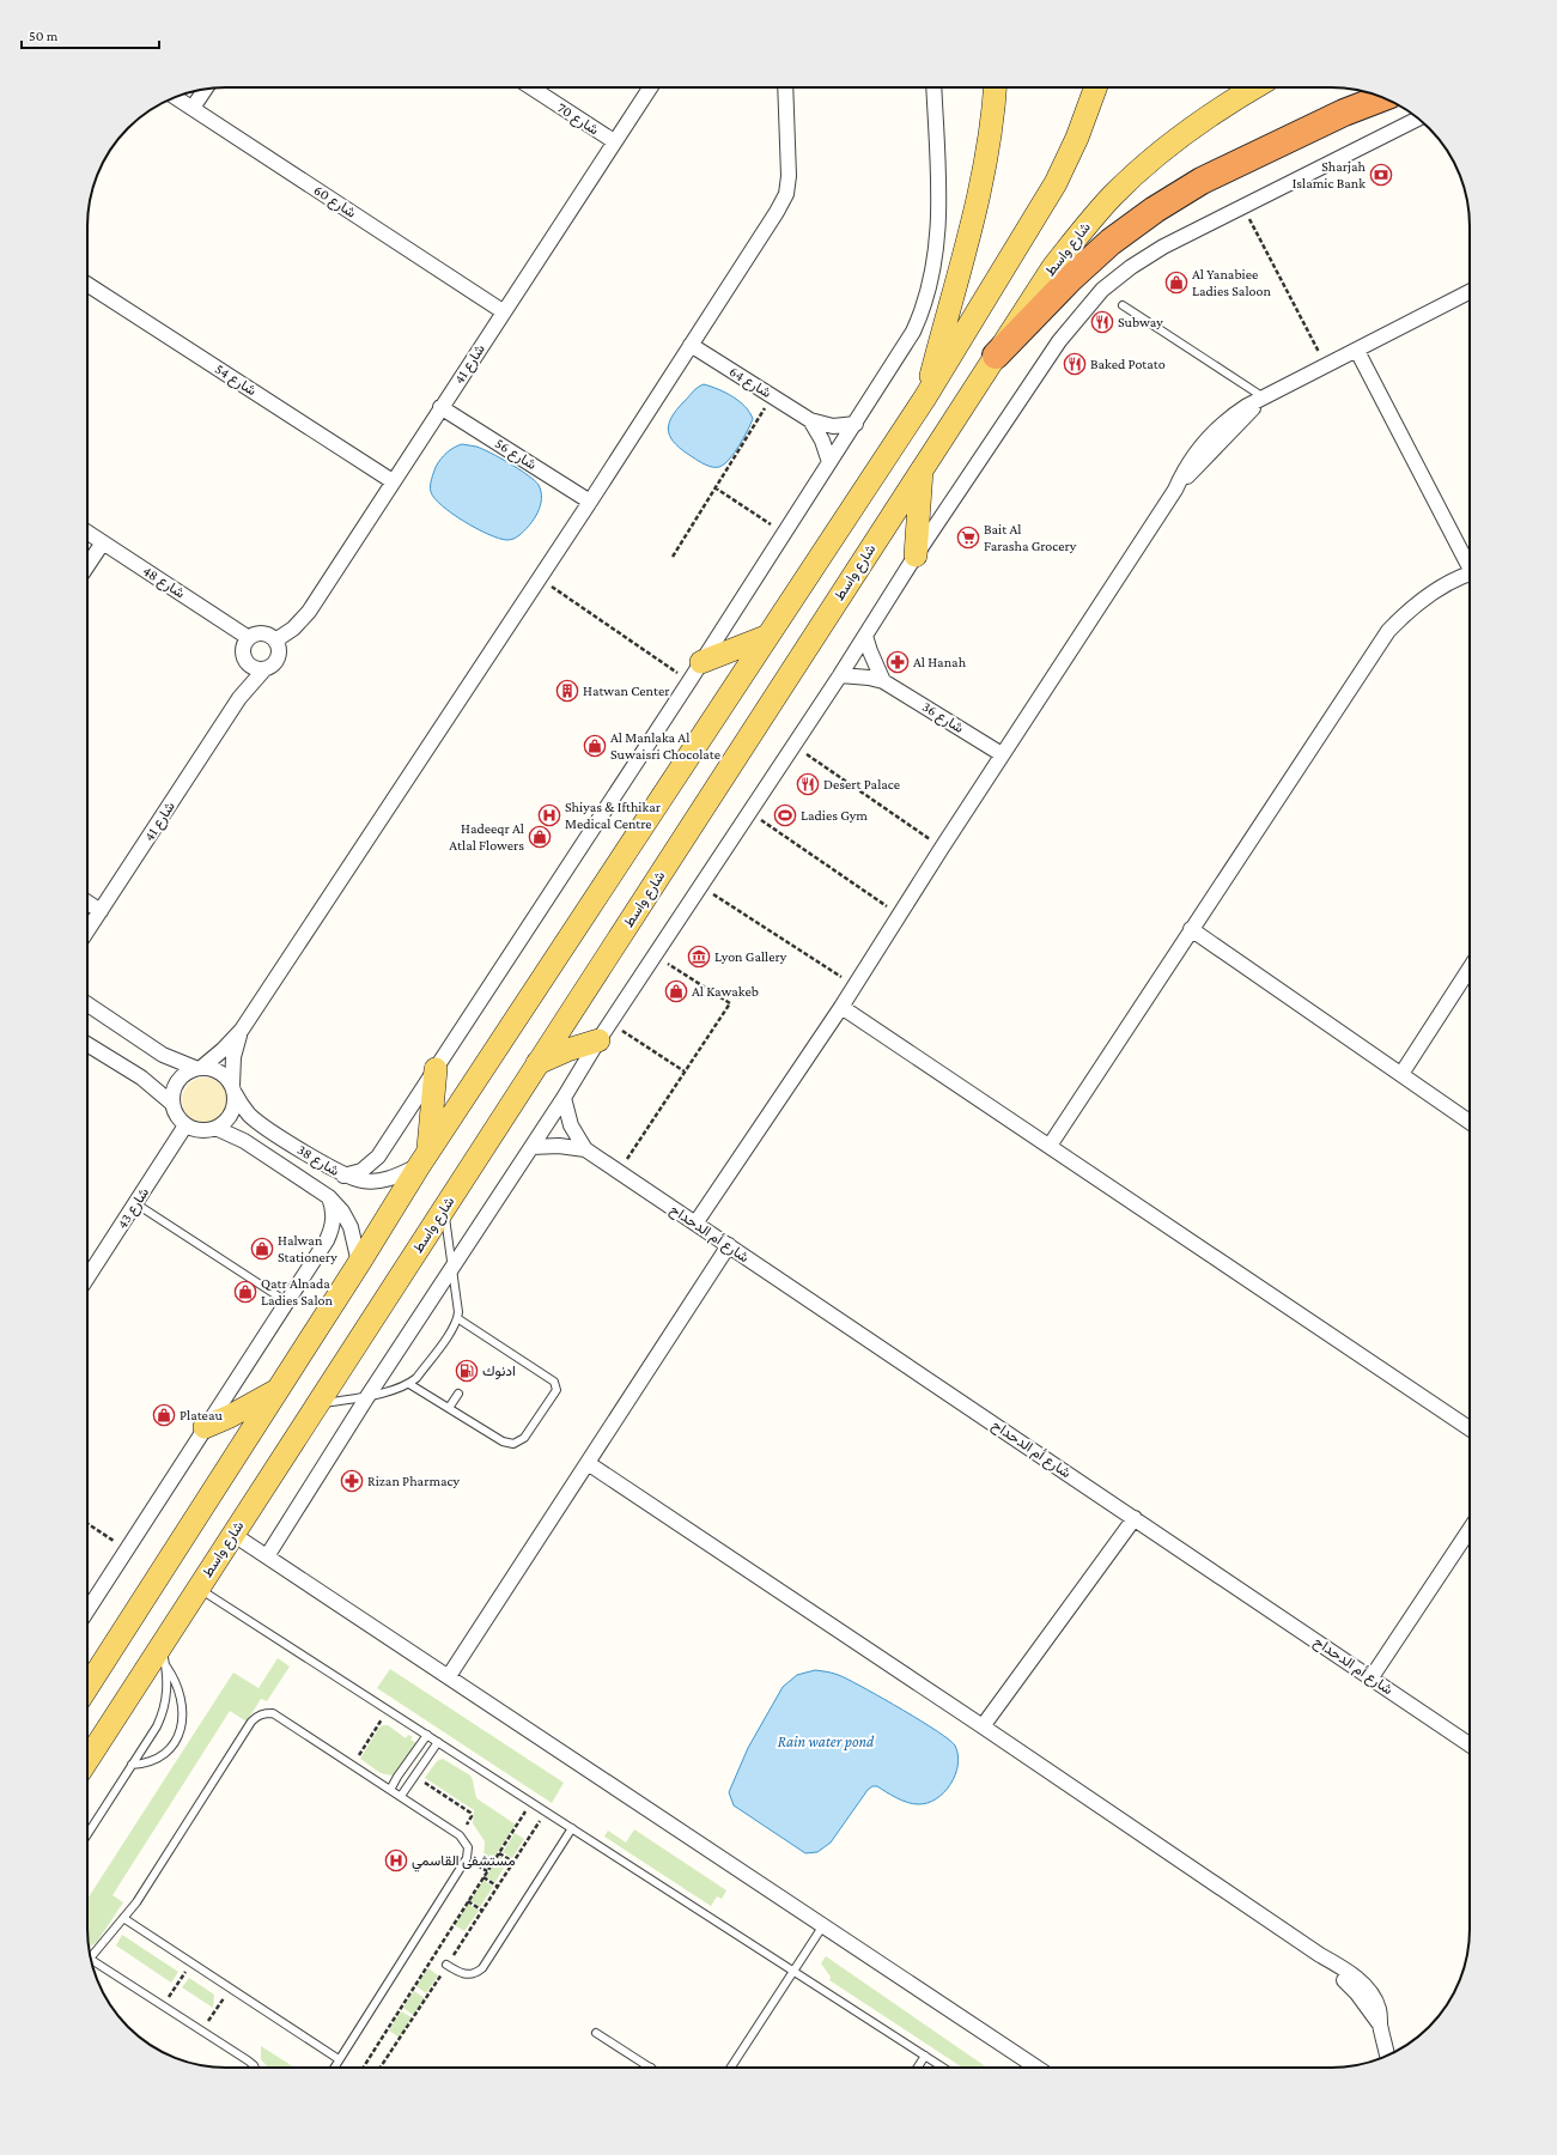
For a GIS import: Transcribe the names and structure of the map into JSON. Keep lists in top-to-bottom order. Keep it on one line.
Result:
{"streets":{"main road":["شارع واسط"],"street":["شارع 70","شارع 60","شارع 41","شارع 54","شارع 64","شارع 56","شارع 48","شارع 36","شارع 38","شارع 43","شارع أم الدحداح"]},"crossings":[["شارع 70","شارع 41"],["شارع 60","شارع 41"],["شارع 41","شارع 54"],["شارع 41","شارع 56"],["شارع 41","شارع 48"],["شارع 38","شارع 43"]],"water":["Rain water pond"],"places":{"bank":["Sharjah Islamic Bank"],"shop":["Al Yanabiee Ladies Saloon","Al Manlaka Al Suwaisri Chocolate","Hadeeqr Al Atlal Flowers","Al Kawakeb","Halwan Stationery","Qatr Alnada Ladies Salon","Plateau"],"restaurant":["Subway","Baked Potato","Desert Palace"],"supermarket":["Bait Al Farasha Grocery"],"pharmacy":["Al Hanah","Rizan Pharmacy"],"building":["Hatwan Center"],"hospital":["Shiyas & Ifthikar Medical Centre","مستشفى القاسمي"],"sports":["Ladies Gym"],"museum":["Lyon Gallery"],"fuel station":["ادنوك"]},"scale_bar":"50 m"}
